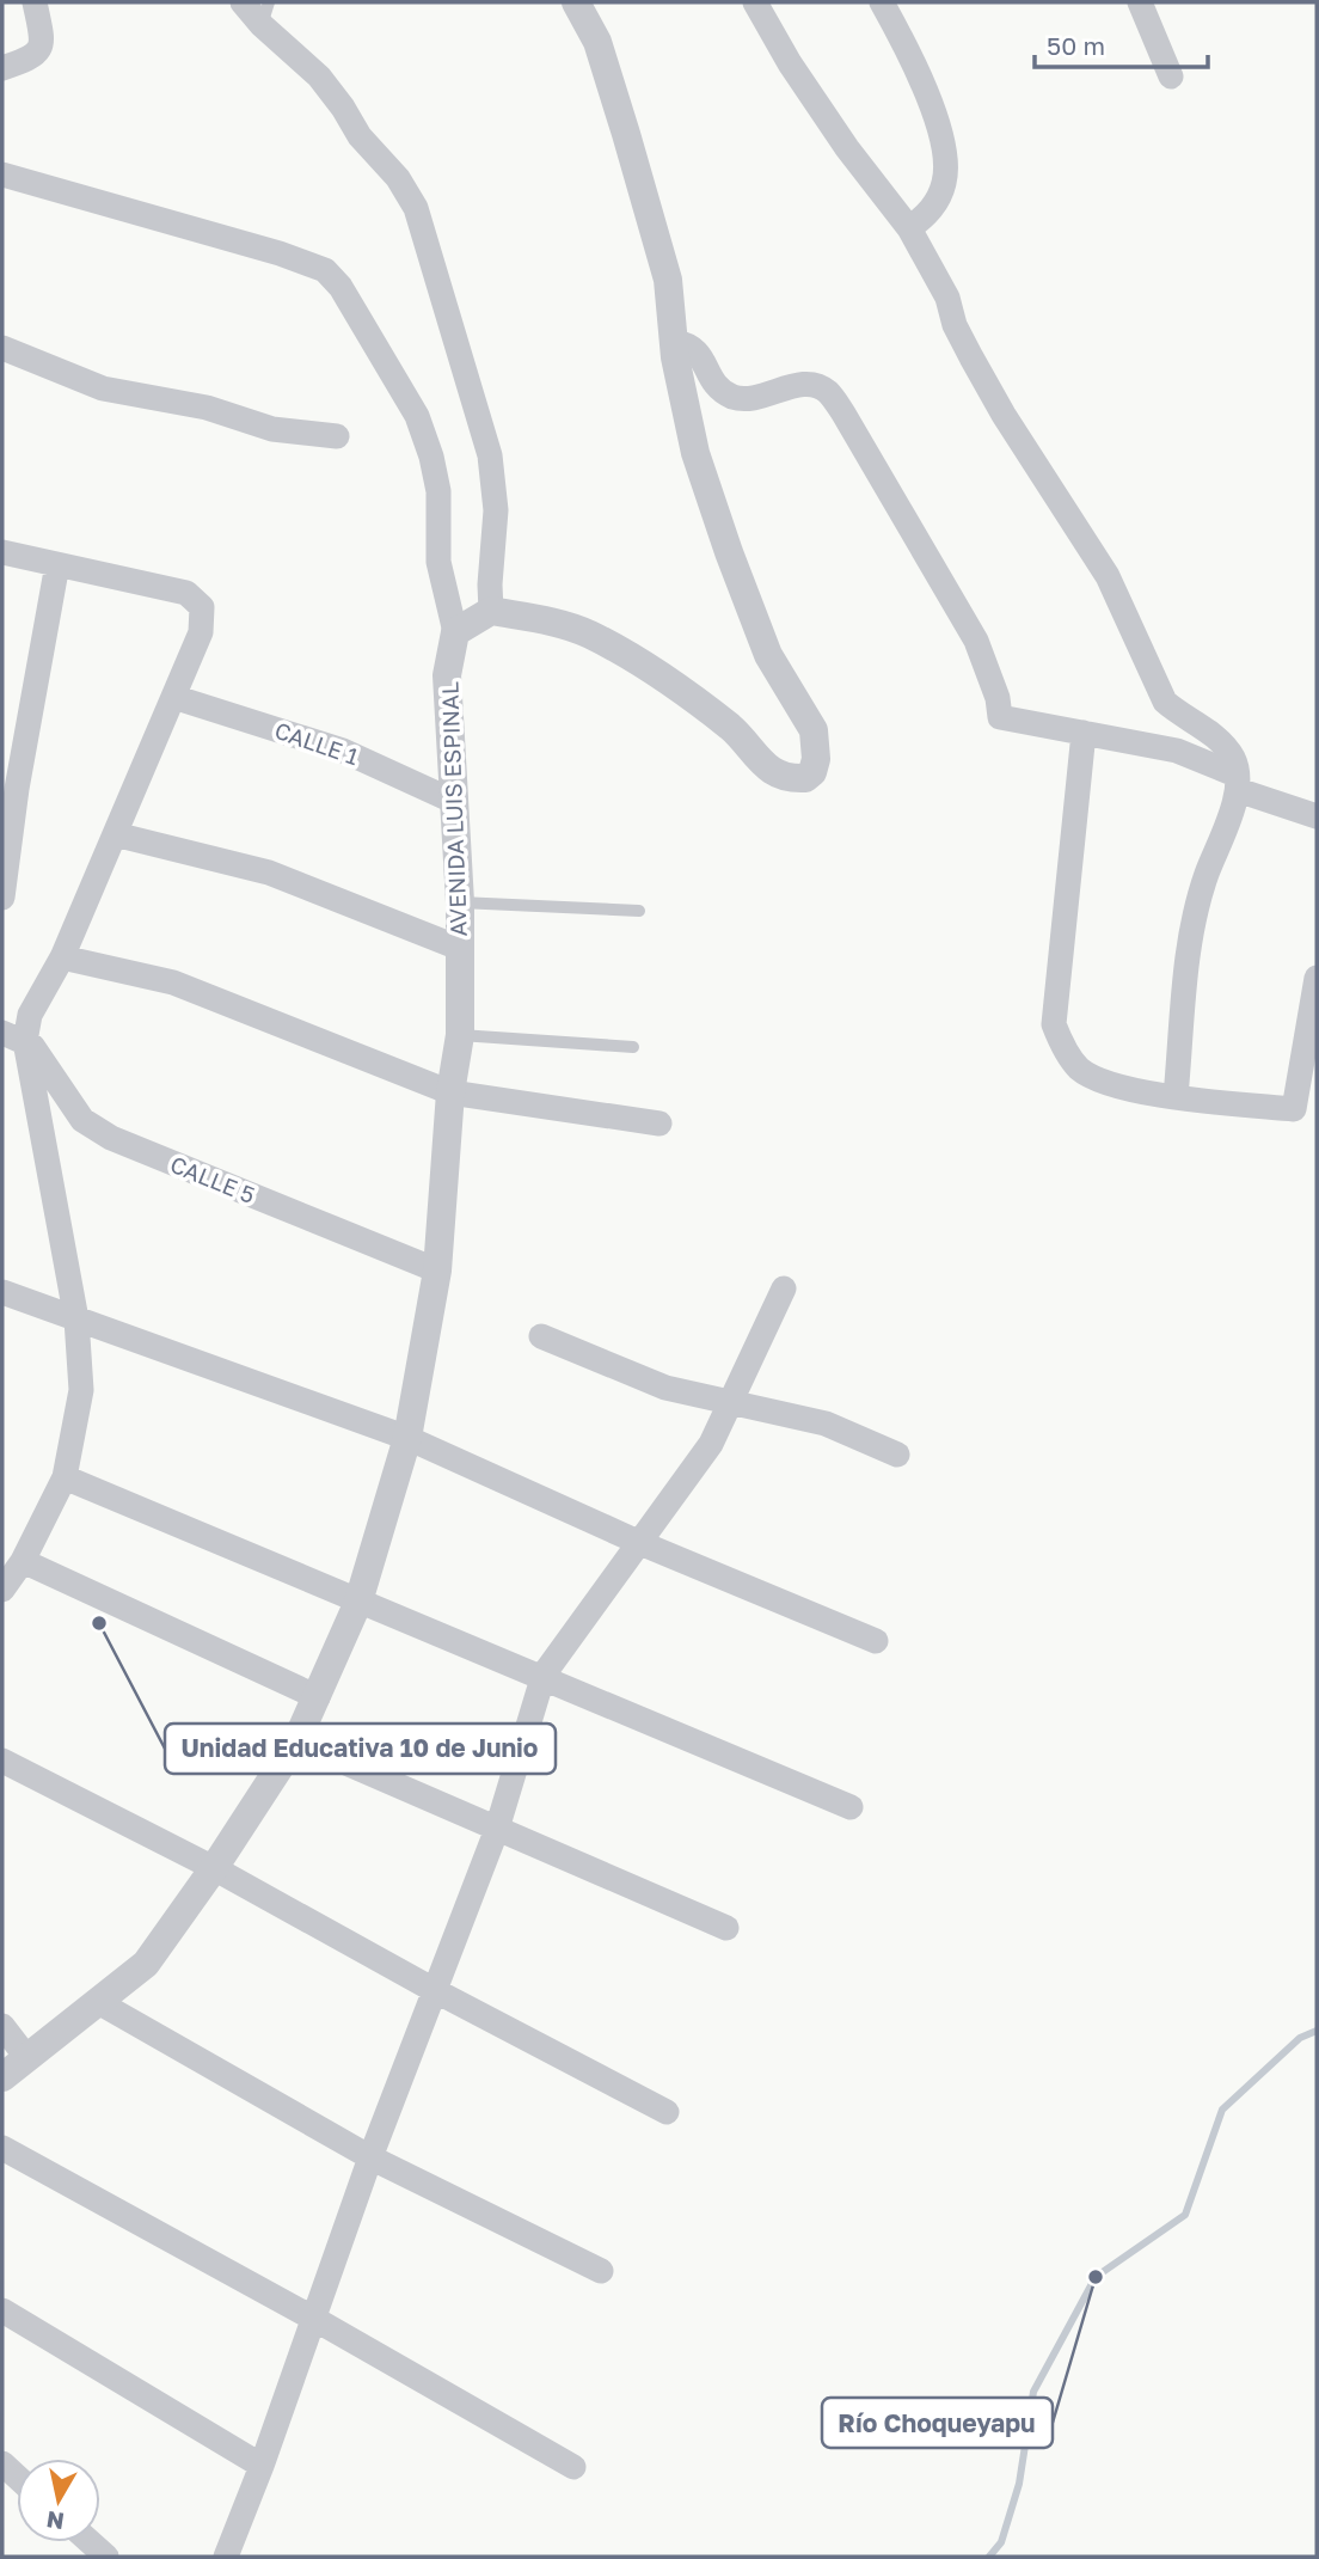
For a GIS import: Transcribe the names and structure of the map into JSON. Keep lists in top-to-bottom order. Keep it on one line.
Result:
{"streets":{"street":["CALLE 1","AVENIDA LUIS ESPINAL","CALLE 5"]},"crossings":[["CALLE 1","AVENIDA LUIS ESPINAL"],["AVENIDA LUIS ESPINAL","CALLE 5"]],"places":["Unidad Educativa 10 de Junio","Río Choqueyapu"],"scale_bar":"50 m","north":"bottom"}
